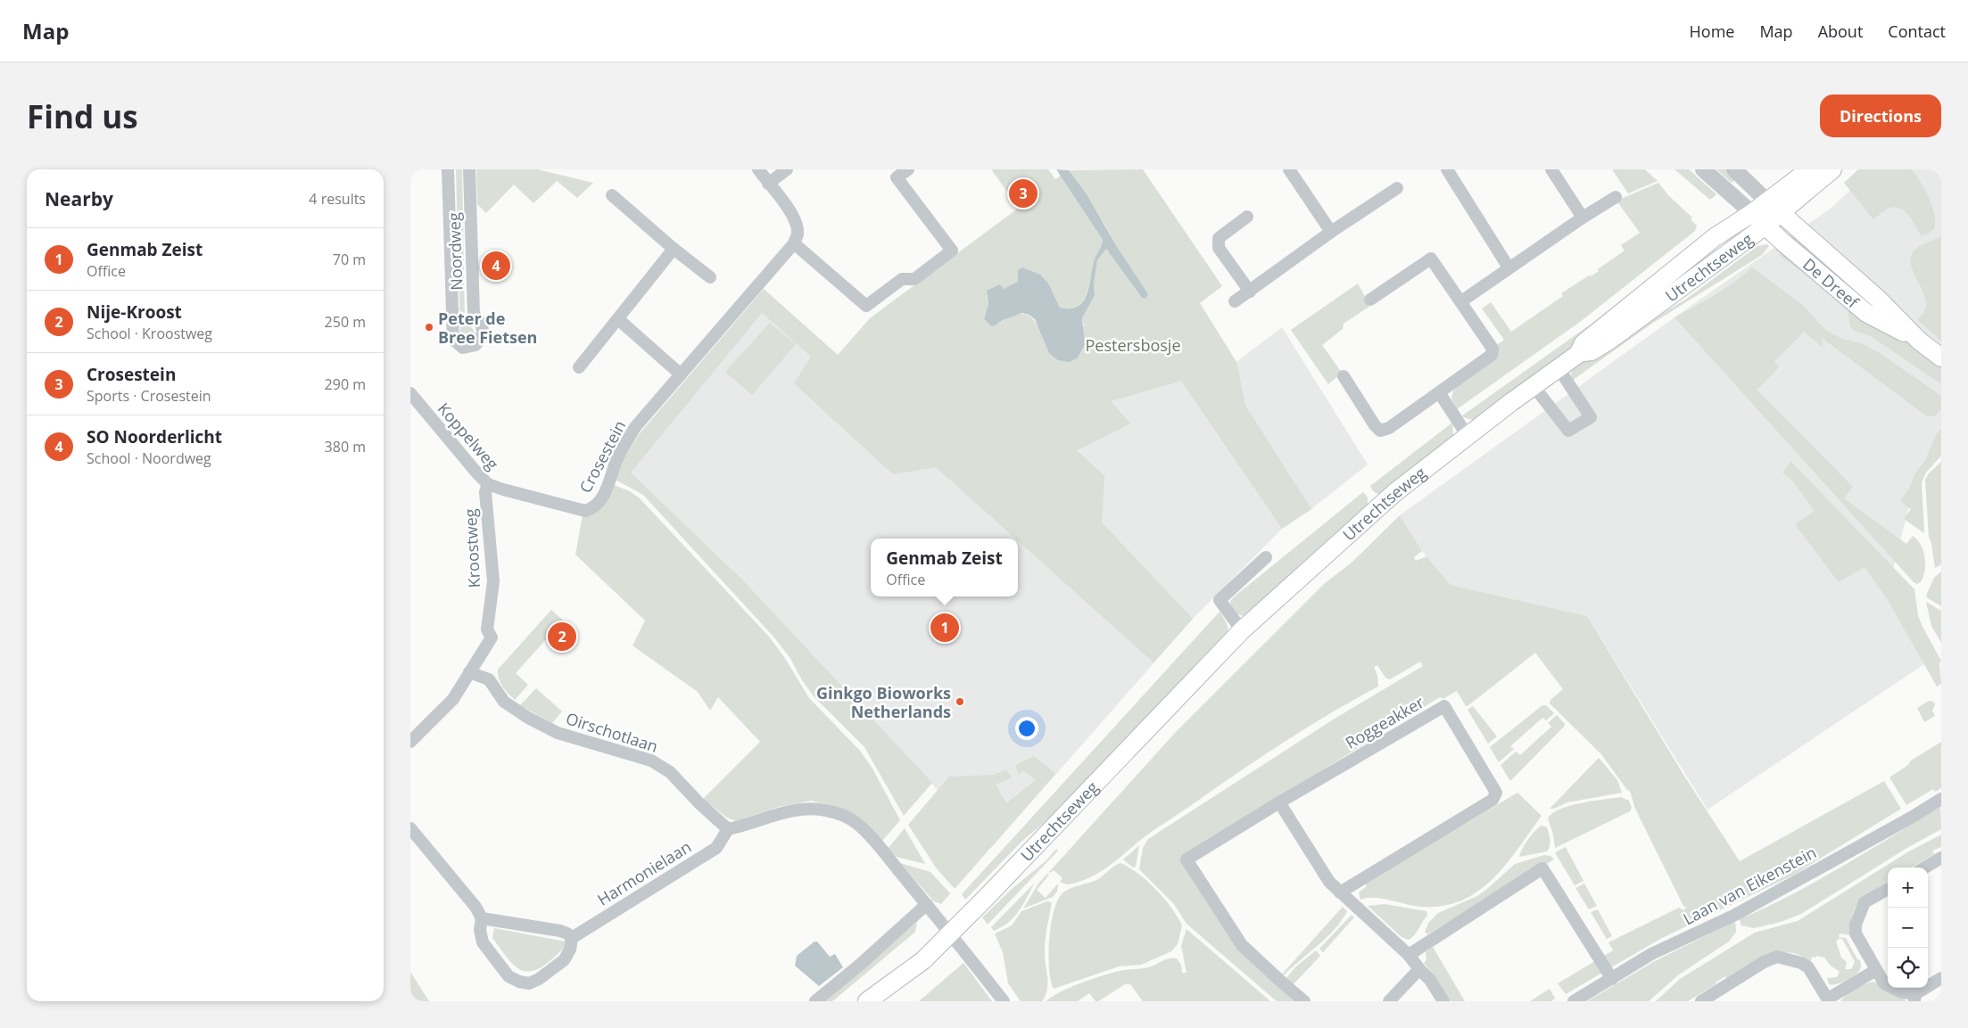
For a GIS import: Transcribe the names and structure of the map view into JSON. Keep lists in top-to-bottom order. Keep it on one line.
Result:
{"streets":{"main road":["Utrechtseweg","De Dreef"],"street":["Noordweg","Koppelweg","Crosestein","Kroostweg","Roggeakker","Oirschotlaan","Harmonielaan","Laan van Eikenstein"]},"crossings":[["Utrechtseweg","De Dreef"],["Koppelweg","Crosestein"],["Koppelweg","Kroostweg"],["Kroostweg","Oirschotlaan"],["Oirschotlaan","Harmonielaan"]],"parks":["Pestersbosje"],"places":["Peter de Bree Fietsen","Ginkgo Bioworks Netherlands"],"page":{"header":"Map","nav":["Home","Map","About","Contact"],"buttons":"Directions","title":"Find us","heading":["Nearby","4 results"],"pins":["3","4","1","2"],"list":[{"mark":"1","name":"Genmab Zeist","note":"Office","value":"70 m"},{"mark":"2","name":"Nije-Kroost","note":"School · Kroostweg","value":"250 m"},{"mark":"3","name":"Crosestein","note":"Sports · Crosestein","value":"290 m"},{"mark":"4","name":"SO Noorderlicht","note":"School · Noordweg","value":"380 m"}],"popup":["Genmab Zeist","Office"],"map_buttons":["+","−"]}}
